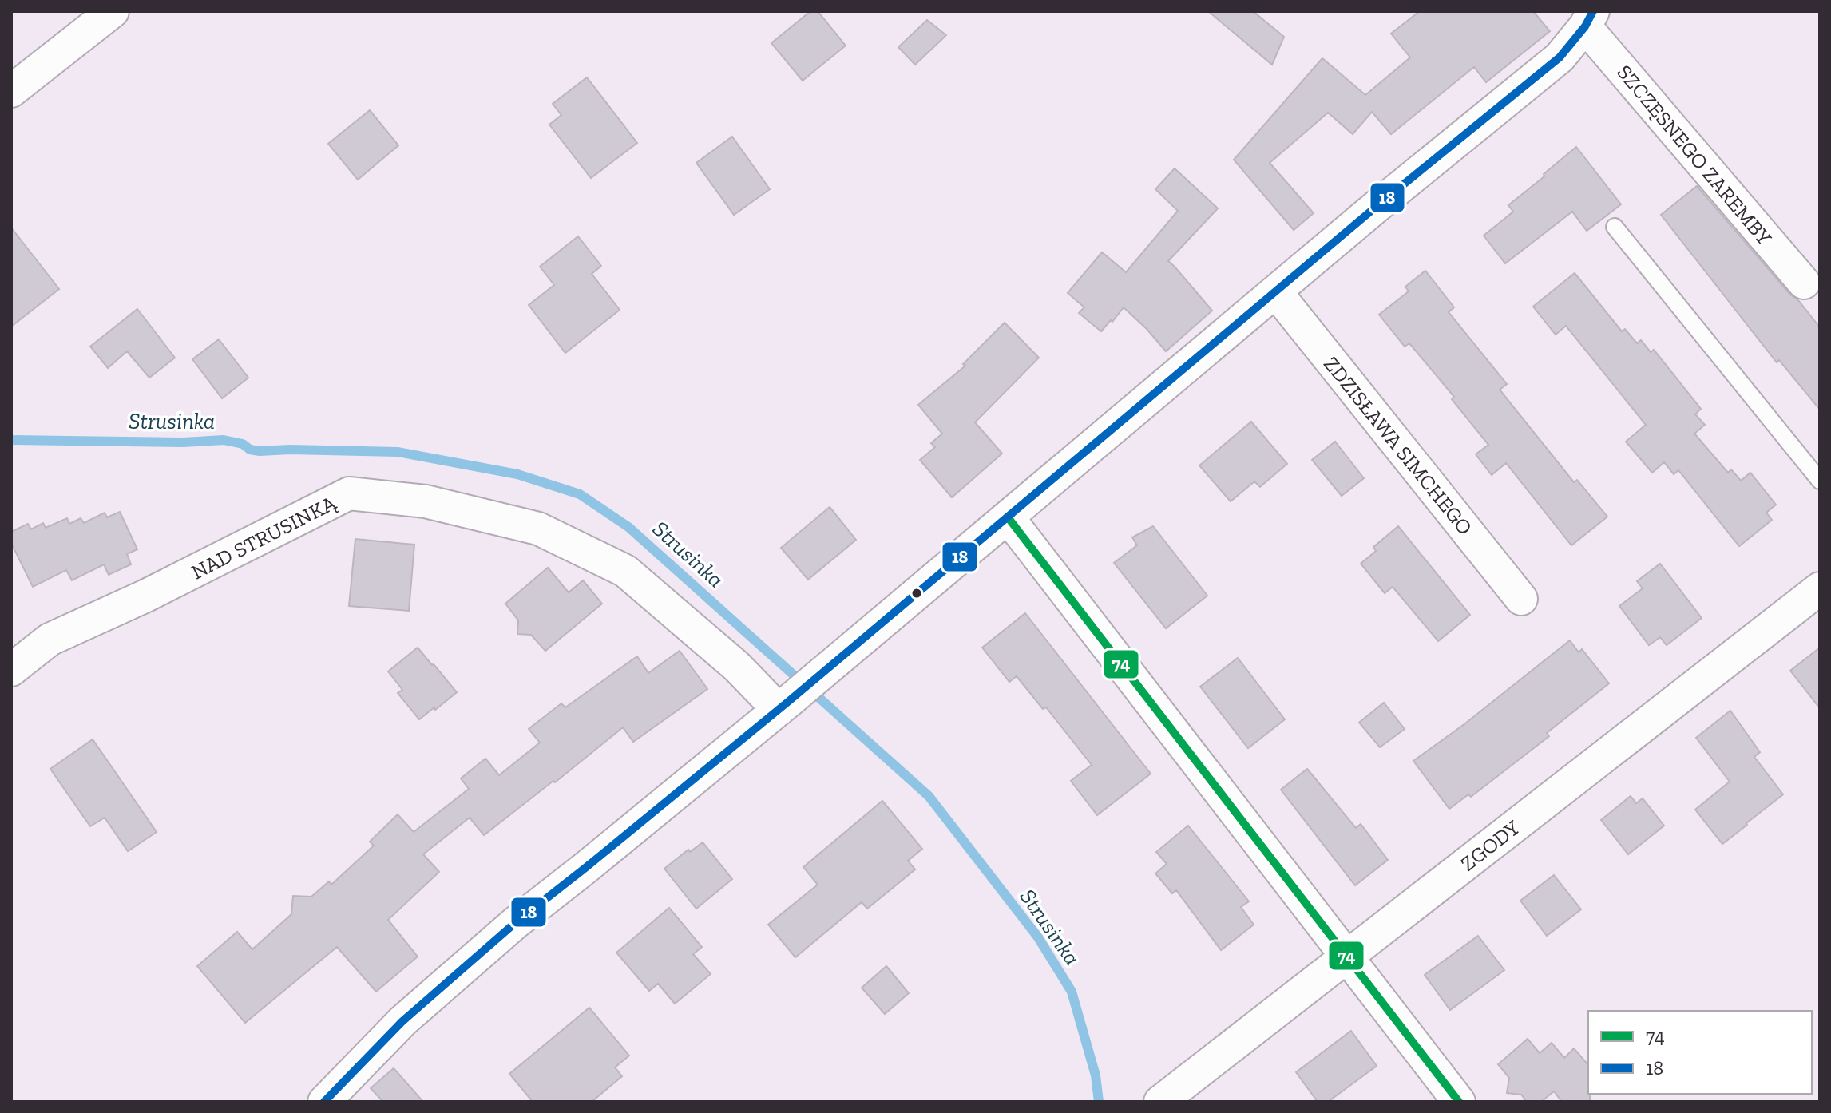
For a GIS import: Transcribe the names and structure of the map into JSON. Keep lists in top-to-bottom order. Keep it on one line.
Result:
{"streets":{"street":["SZCZĘSNEGO ZAREMBY","ZDZISŁAWA SIMCHEGO","NAD STRUSINKĄ","ZGODY"]},"water":["Strusinka"],"lines":["transit line 18","transit line 74"],"legend":["74","18"]}
